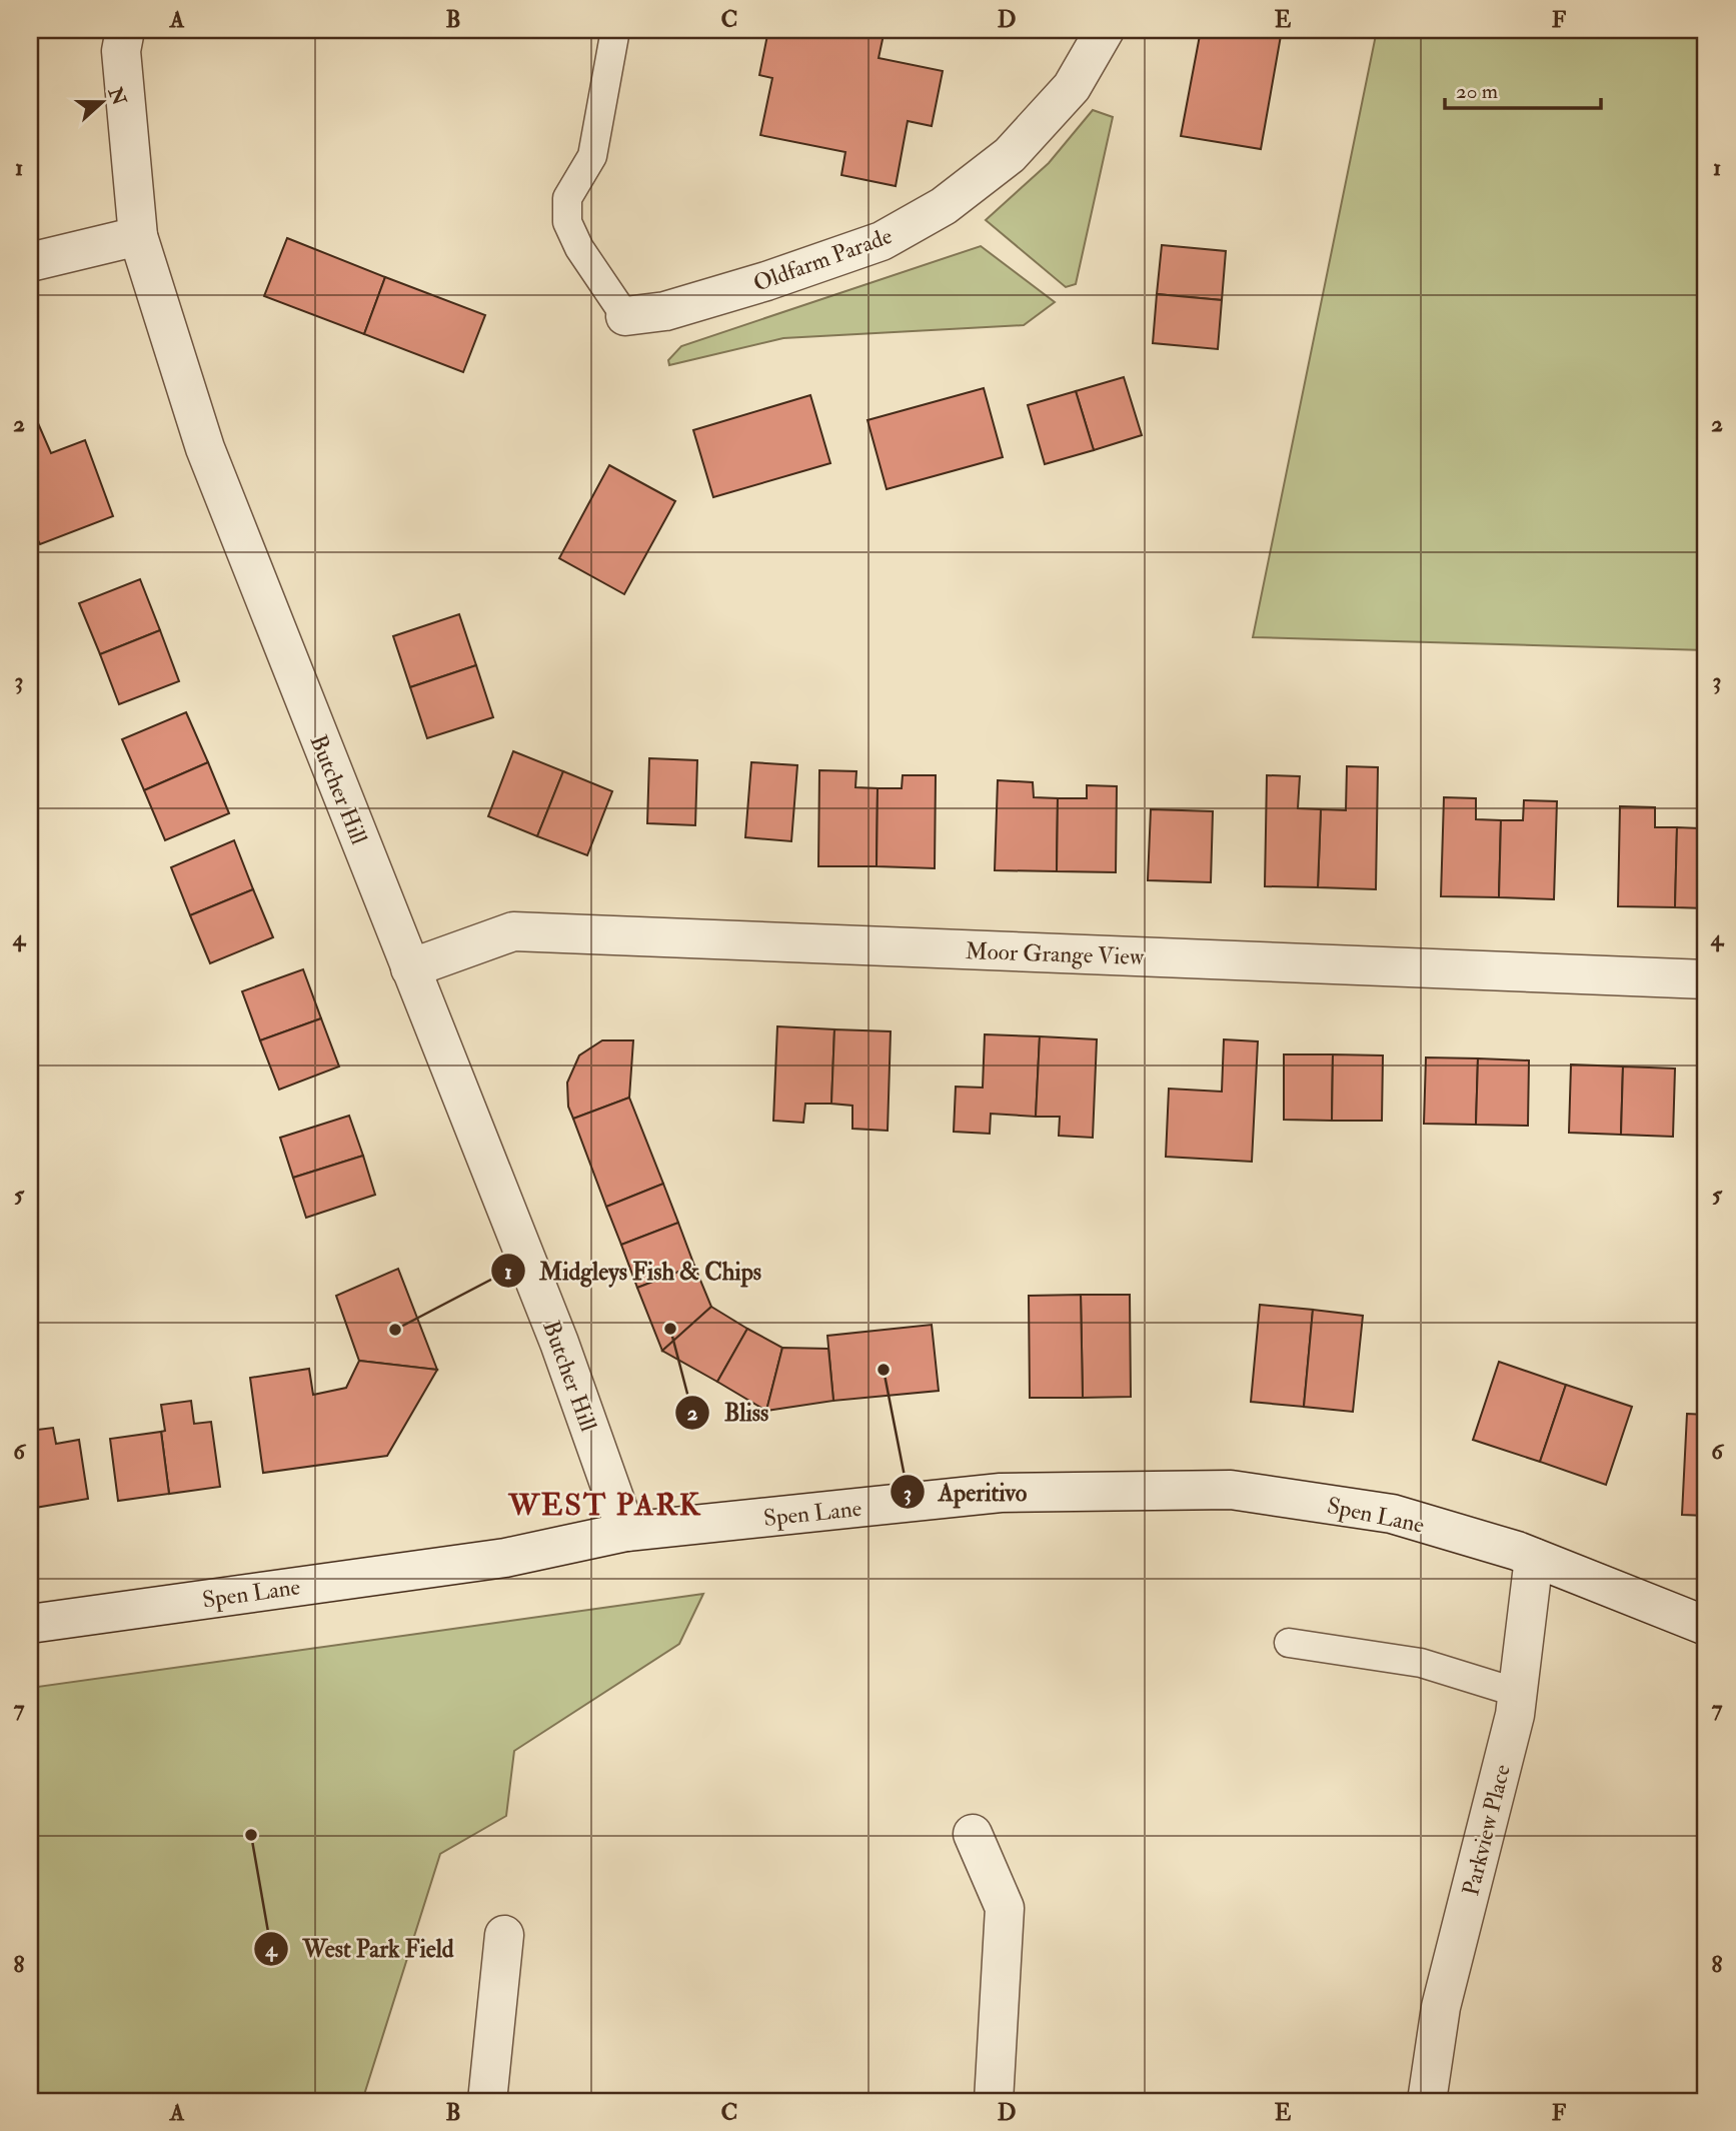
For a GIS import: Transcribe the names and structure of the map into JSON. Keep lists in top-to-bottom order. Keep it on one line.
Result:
{"streets":{"street":["Oldfarm Parade","Butcher Hill","Moor Grange View","Spen Lane","Parkview Place"]},"crossings":[["Butcher Hill","Moor Grange View"],["Butcher Hill","Spen Lane"],["Spen Lane","Parkview Place"]],"districts":["WEST PARK"],"places":["Bliss","Midgleys Fish & Chips","Aperitivo","West Park Field"],"scale_bar":"20 m","north":"right","grid":{"columns":["A","B","C","D","E","F"],"rows":["1","2","3","4","5","6","7","8"]}}
